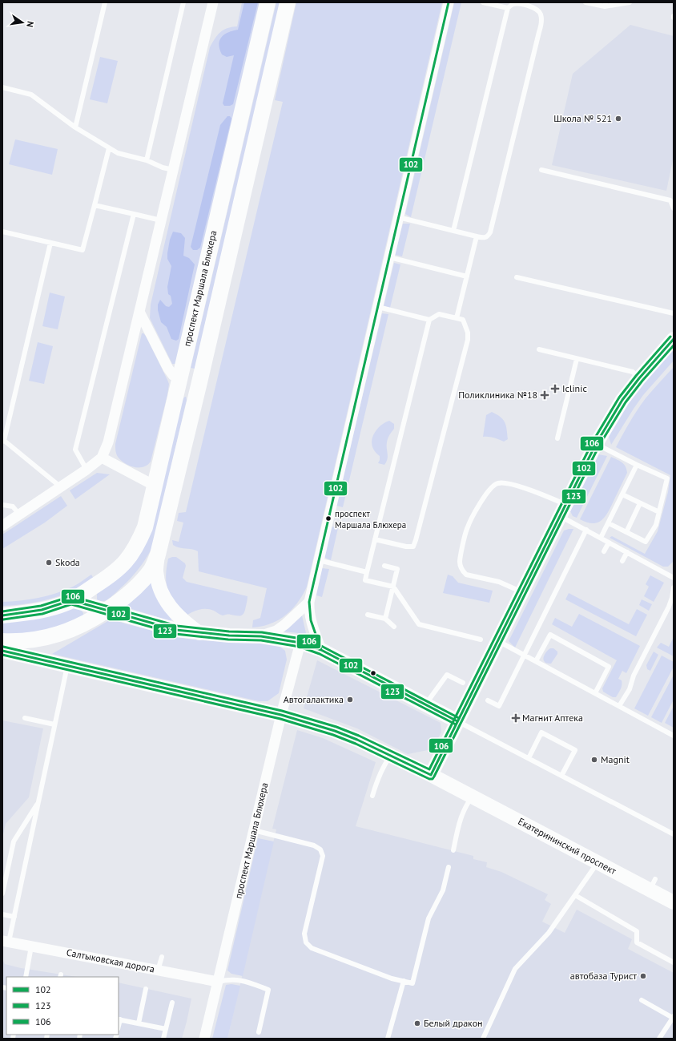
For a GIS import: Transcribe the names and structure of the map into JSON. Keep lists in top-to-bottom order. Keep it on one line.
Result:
{"streets":{"main road":["проспект Маршала Блюхера"],"street":["Екатерининский проспект","Салтыковская дорога"]},"crossings":[["проспект Маршала Блюхера","Екатерининский проспект"],["проспект Маршала Блюхера","Салтыковская дорога"]],"places":{"other":["Школа № 521","проспект Маршала Блюхера","Skoda","Автогалактика","Magnit","автобаза Турист","Белый дракон"],"health":["Iclinic","Поликлиника №18","Магнит Аптека"]},"lines":["transit line 102","transit line 106","transit line 123"],"legend":["102","123","106"],"north":"right"}
